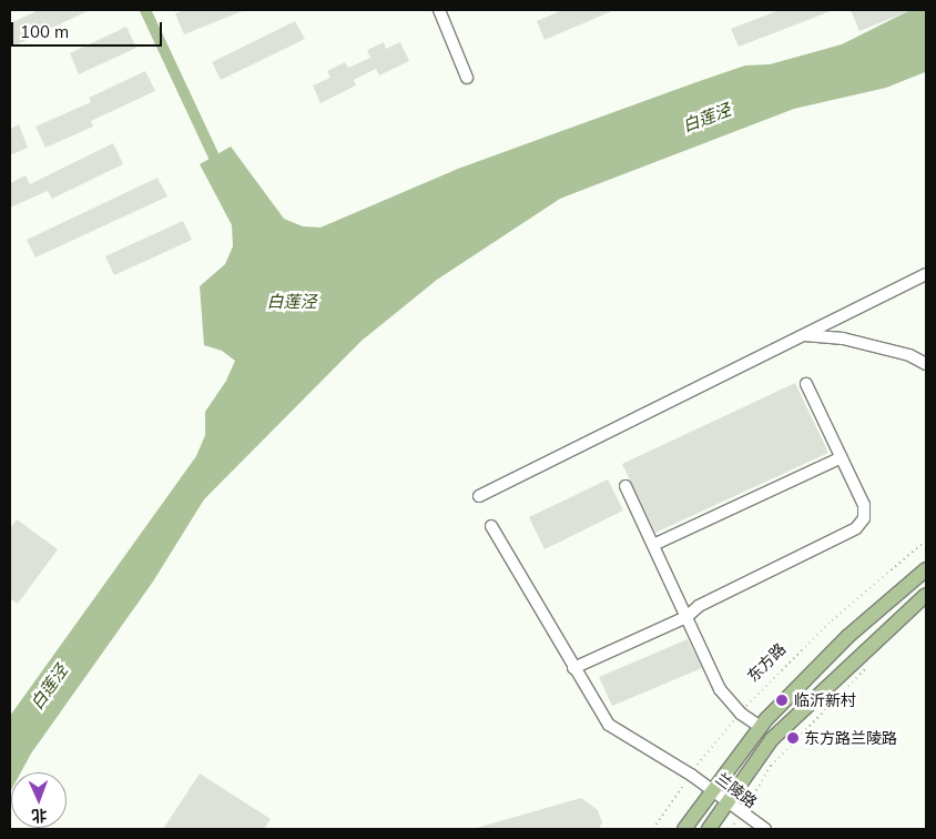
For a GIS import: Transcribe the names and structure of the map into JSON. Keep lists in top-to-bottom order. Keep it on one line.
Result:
{"streets":{"street":["兰陵路"],"path":["东方路"]},"crossings":[["东方路","兰陵路"]],"water":["白莲泾"],"places":["临沂新村","东方路兰陵路"],"scale_bar":"100 m","north":"bottom"}
